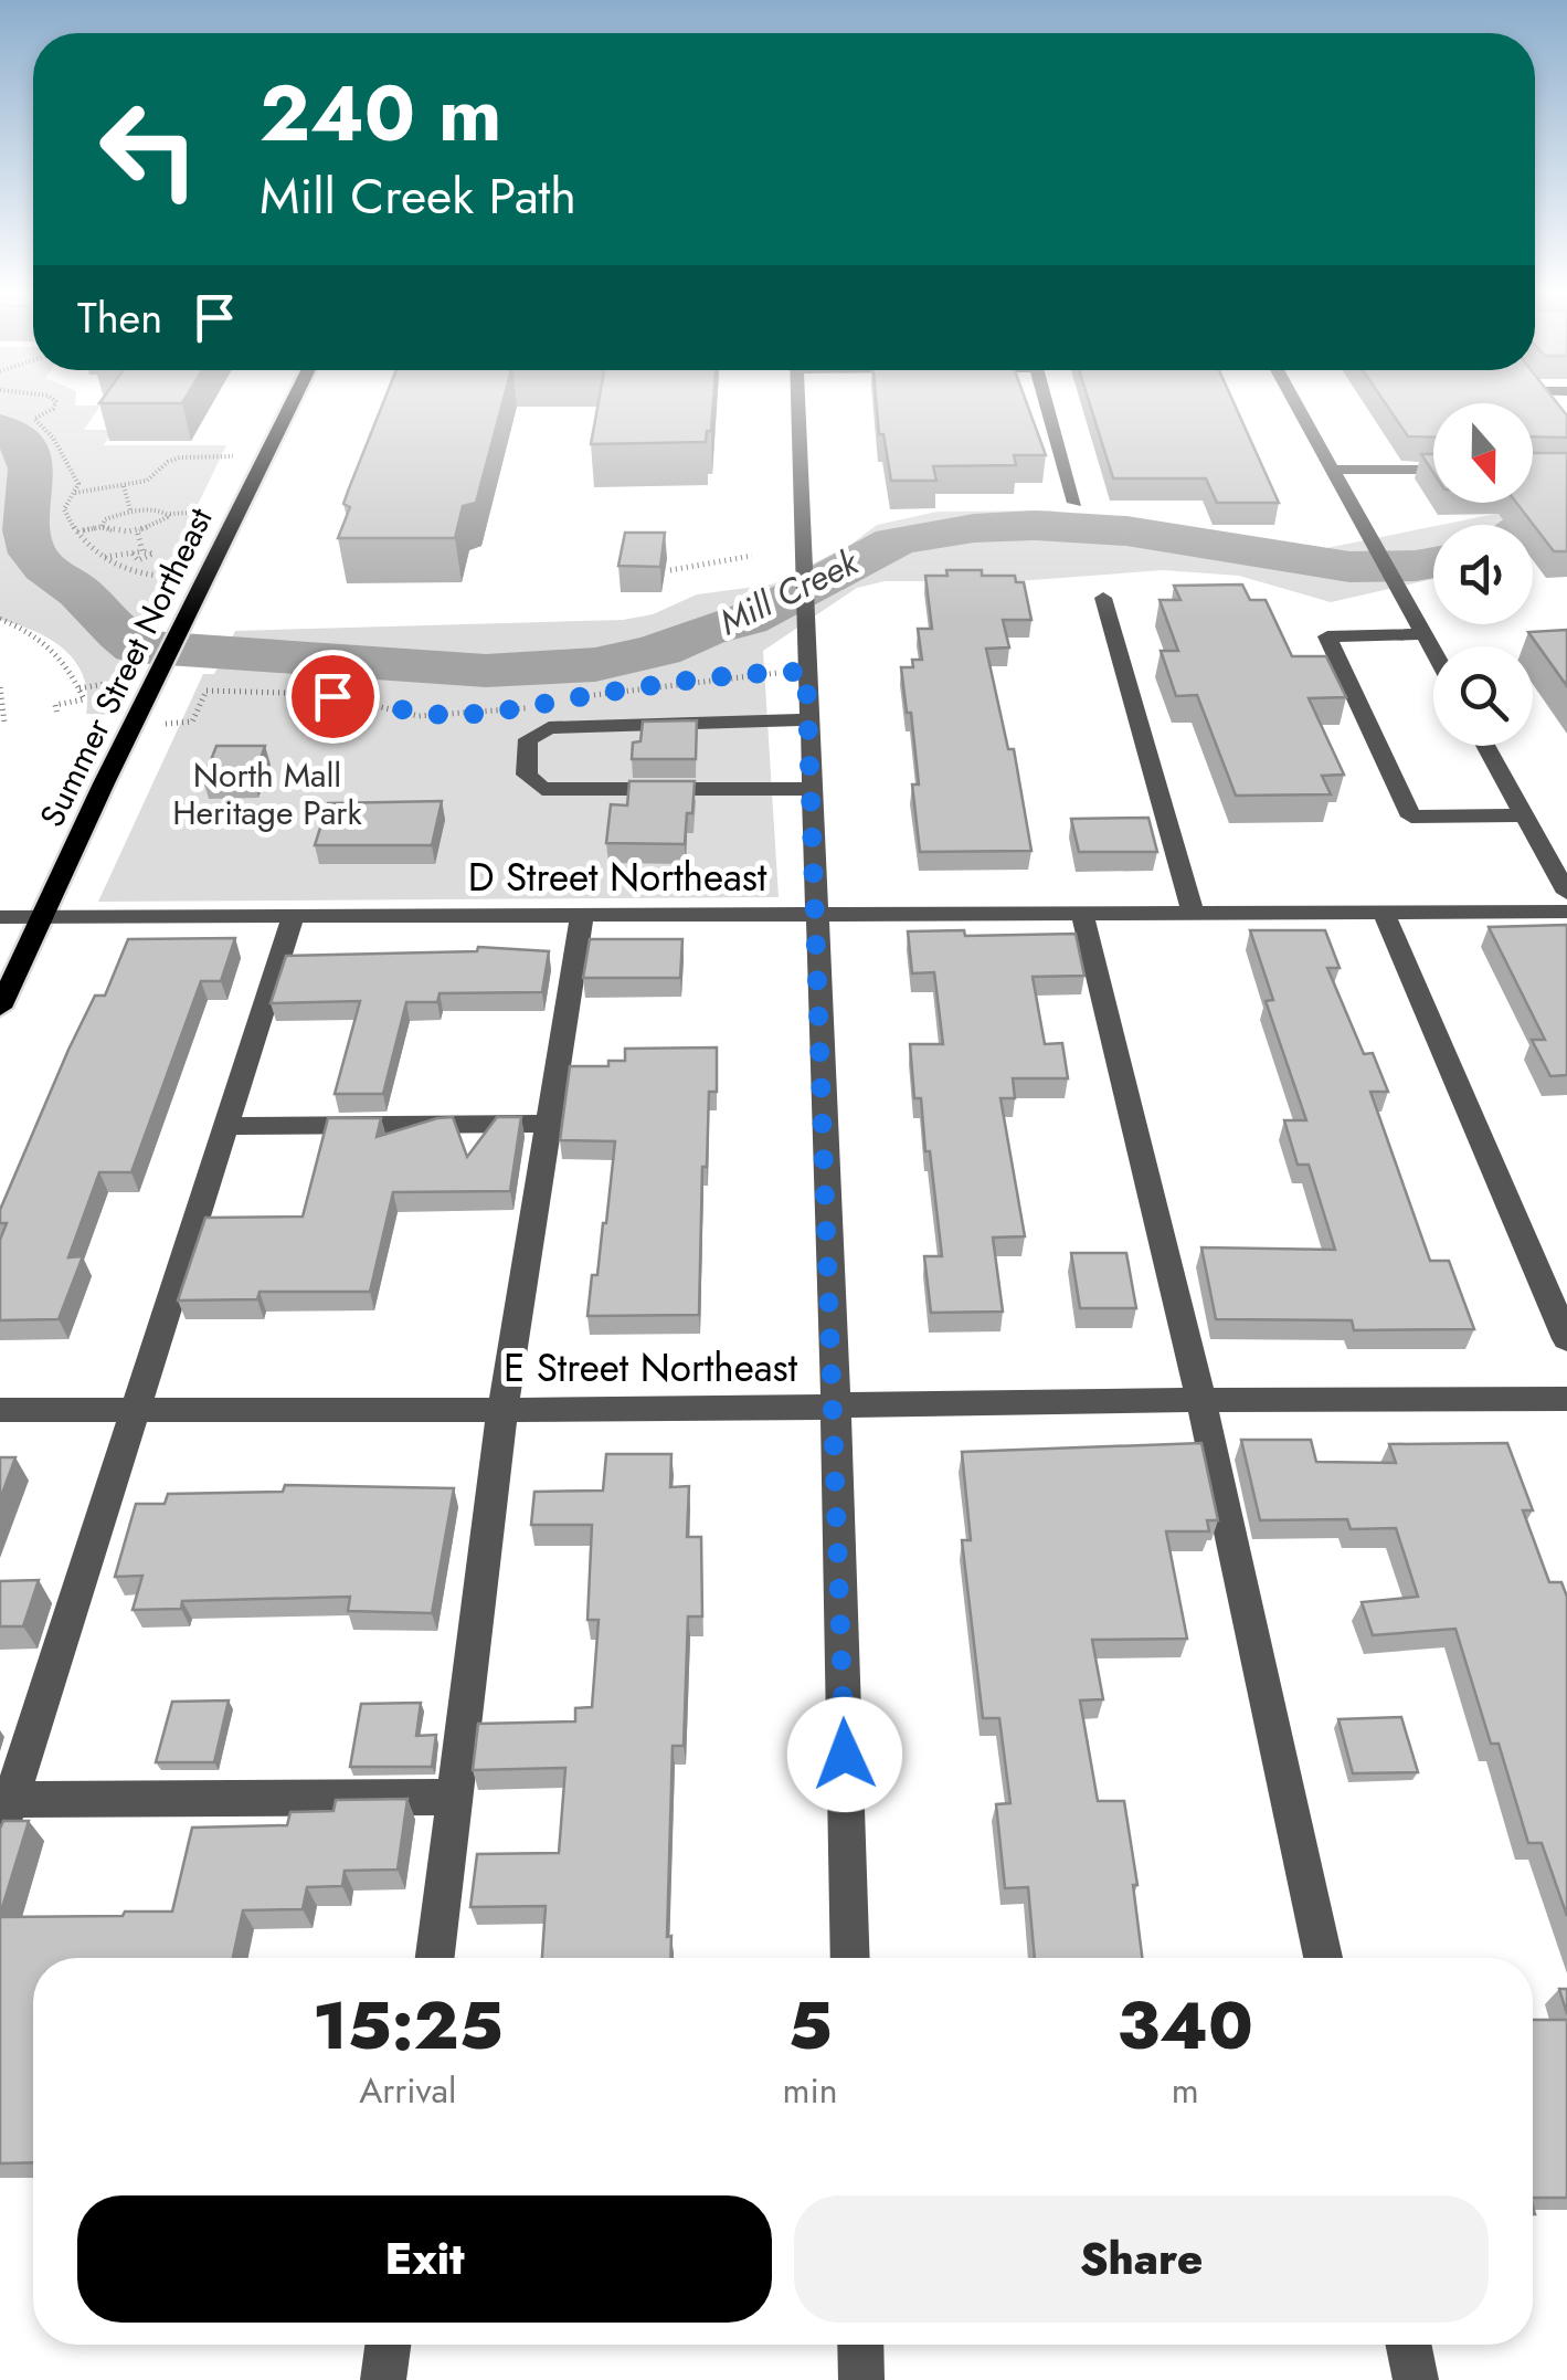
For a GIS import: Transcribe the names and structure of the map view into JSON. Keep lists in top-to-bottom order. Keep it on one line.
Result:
{"streets":{"main road":["Summer Street Northeast"],"street":["D Street Northeast","E Street Northeast"]},"crossings":[["Summer Street Northeast","D Street Northeast"]],"water":["Mill Creek"],"parks":["North Mall Heritage Park"],"north":"bottom","page":{"turn":["240 m","Mill Creek Path"],"then":"Then","eta":["15:25","Arrival","5","min","340","m"],"buttons":["Exit","Share"]}}
